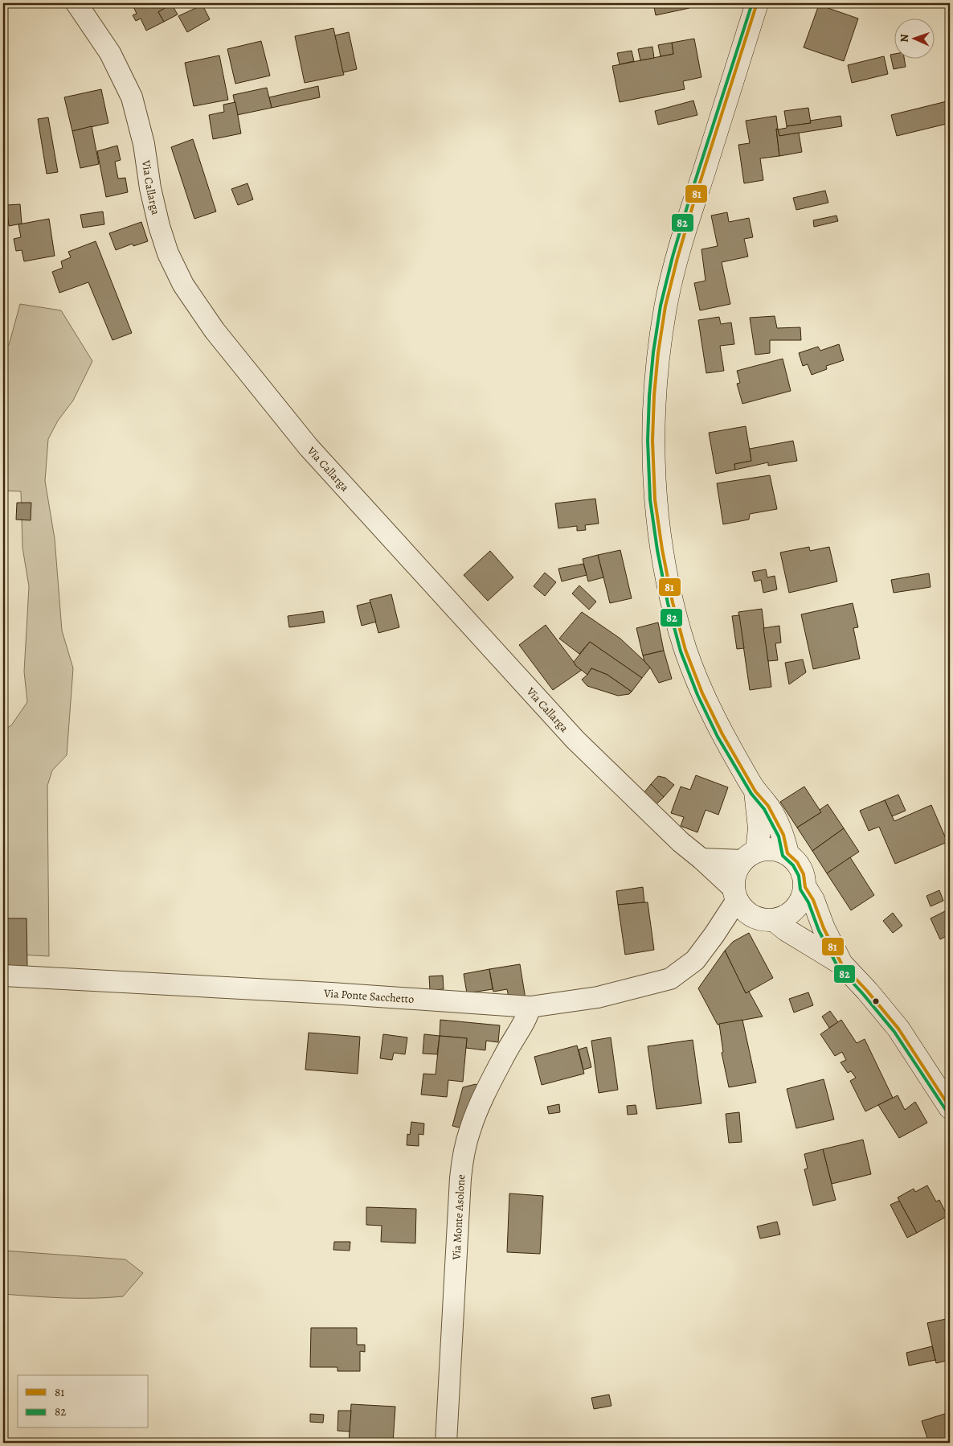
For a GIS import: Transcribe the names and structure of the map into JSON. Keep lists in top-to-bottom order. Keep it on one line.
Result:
{"streets":{"street":["Via Callarga","Via Ponte Sacchetto","Via Monte Asolone"]},"crossings":[["Via Callarga","Via Ponte Sacchetto"],["Via Ponte Sacchetto","Via Monte Asolone"]],"lines":["transit line 81","transit line 82"],"legend":["81","82"],"north":"left"}
